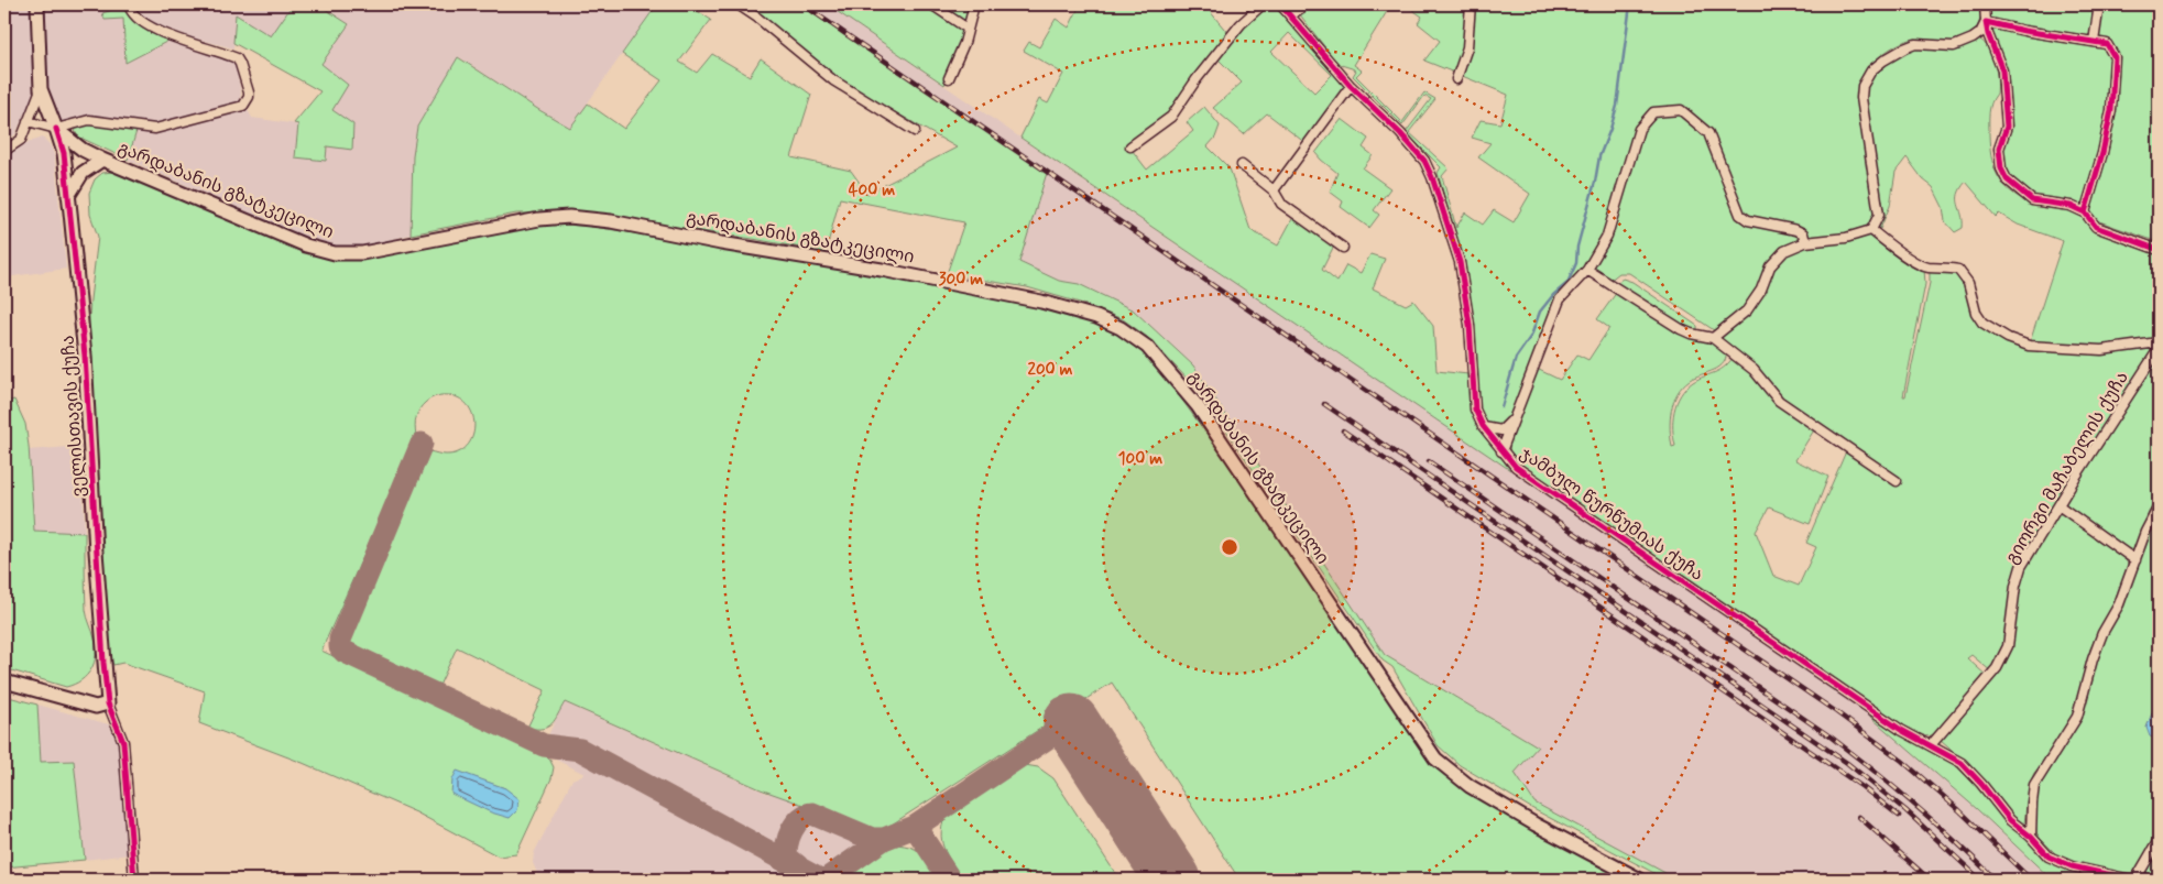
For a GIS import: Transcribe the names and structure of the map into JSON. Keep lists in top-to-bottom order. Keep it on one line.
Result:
{"streets":{"main road":["გარდაბანის გზატკეცილი","ველისთავის ქუჩა"],"street":["გიორგი მაჩაბელის ქუჩა","ჯამბულ წურწუმიას ქუჩა"]},"crossings":[["გარდაბანის გზატკეცილი","ველისთავის ქუჩა"],["გიორგი მაჩაბელის ქუჩა","ჯამბულ წურწუმიას ქუჩა"]],"rings":["400 m","300 m","200 m","100 m"]}
